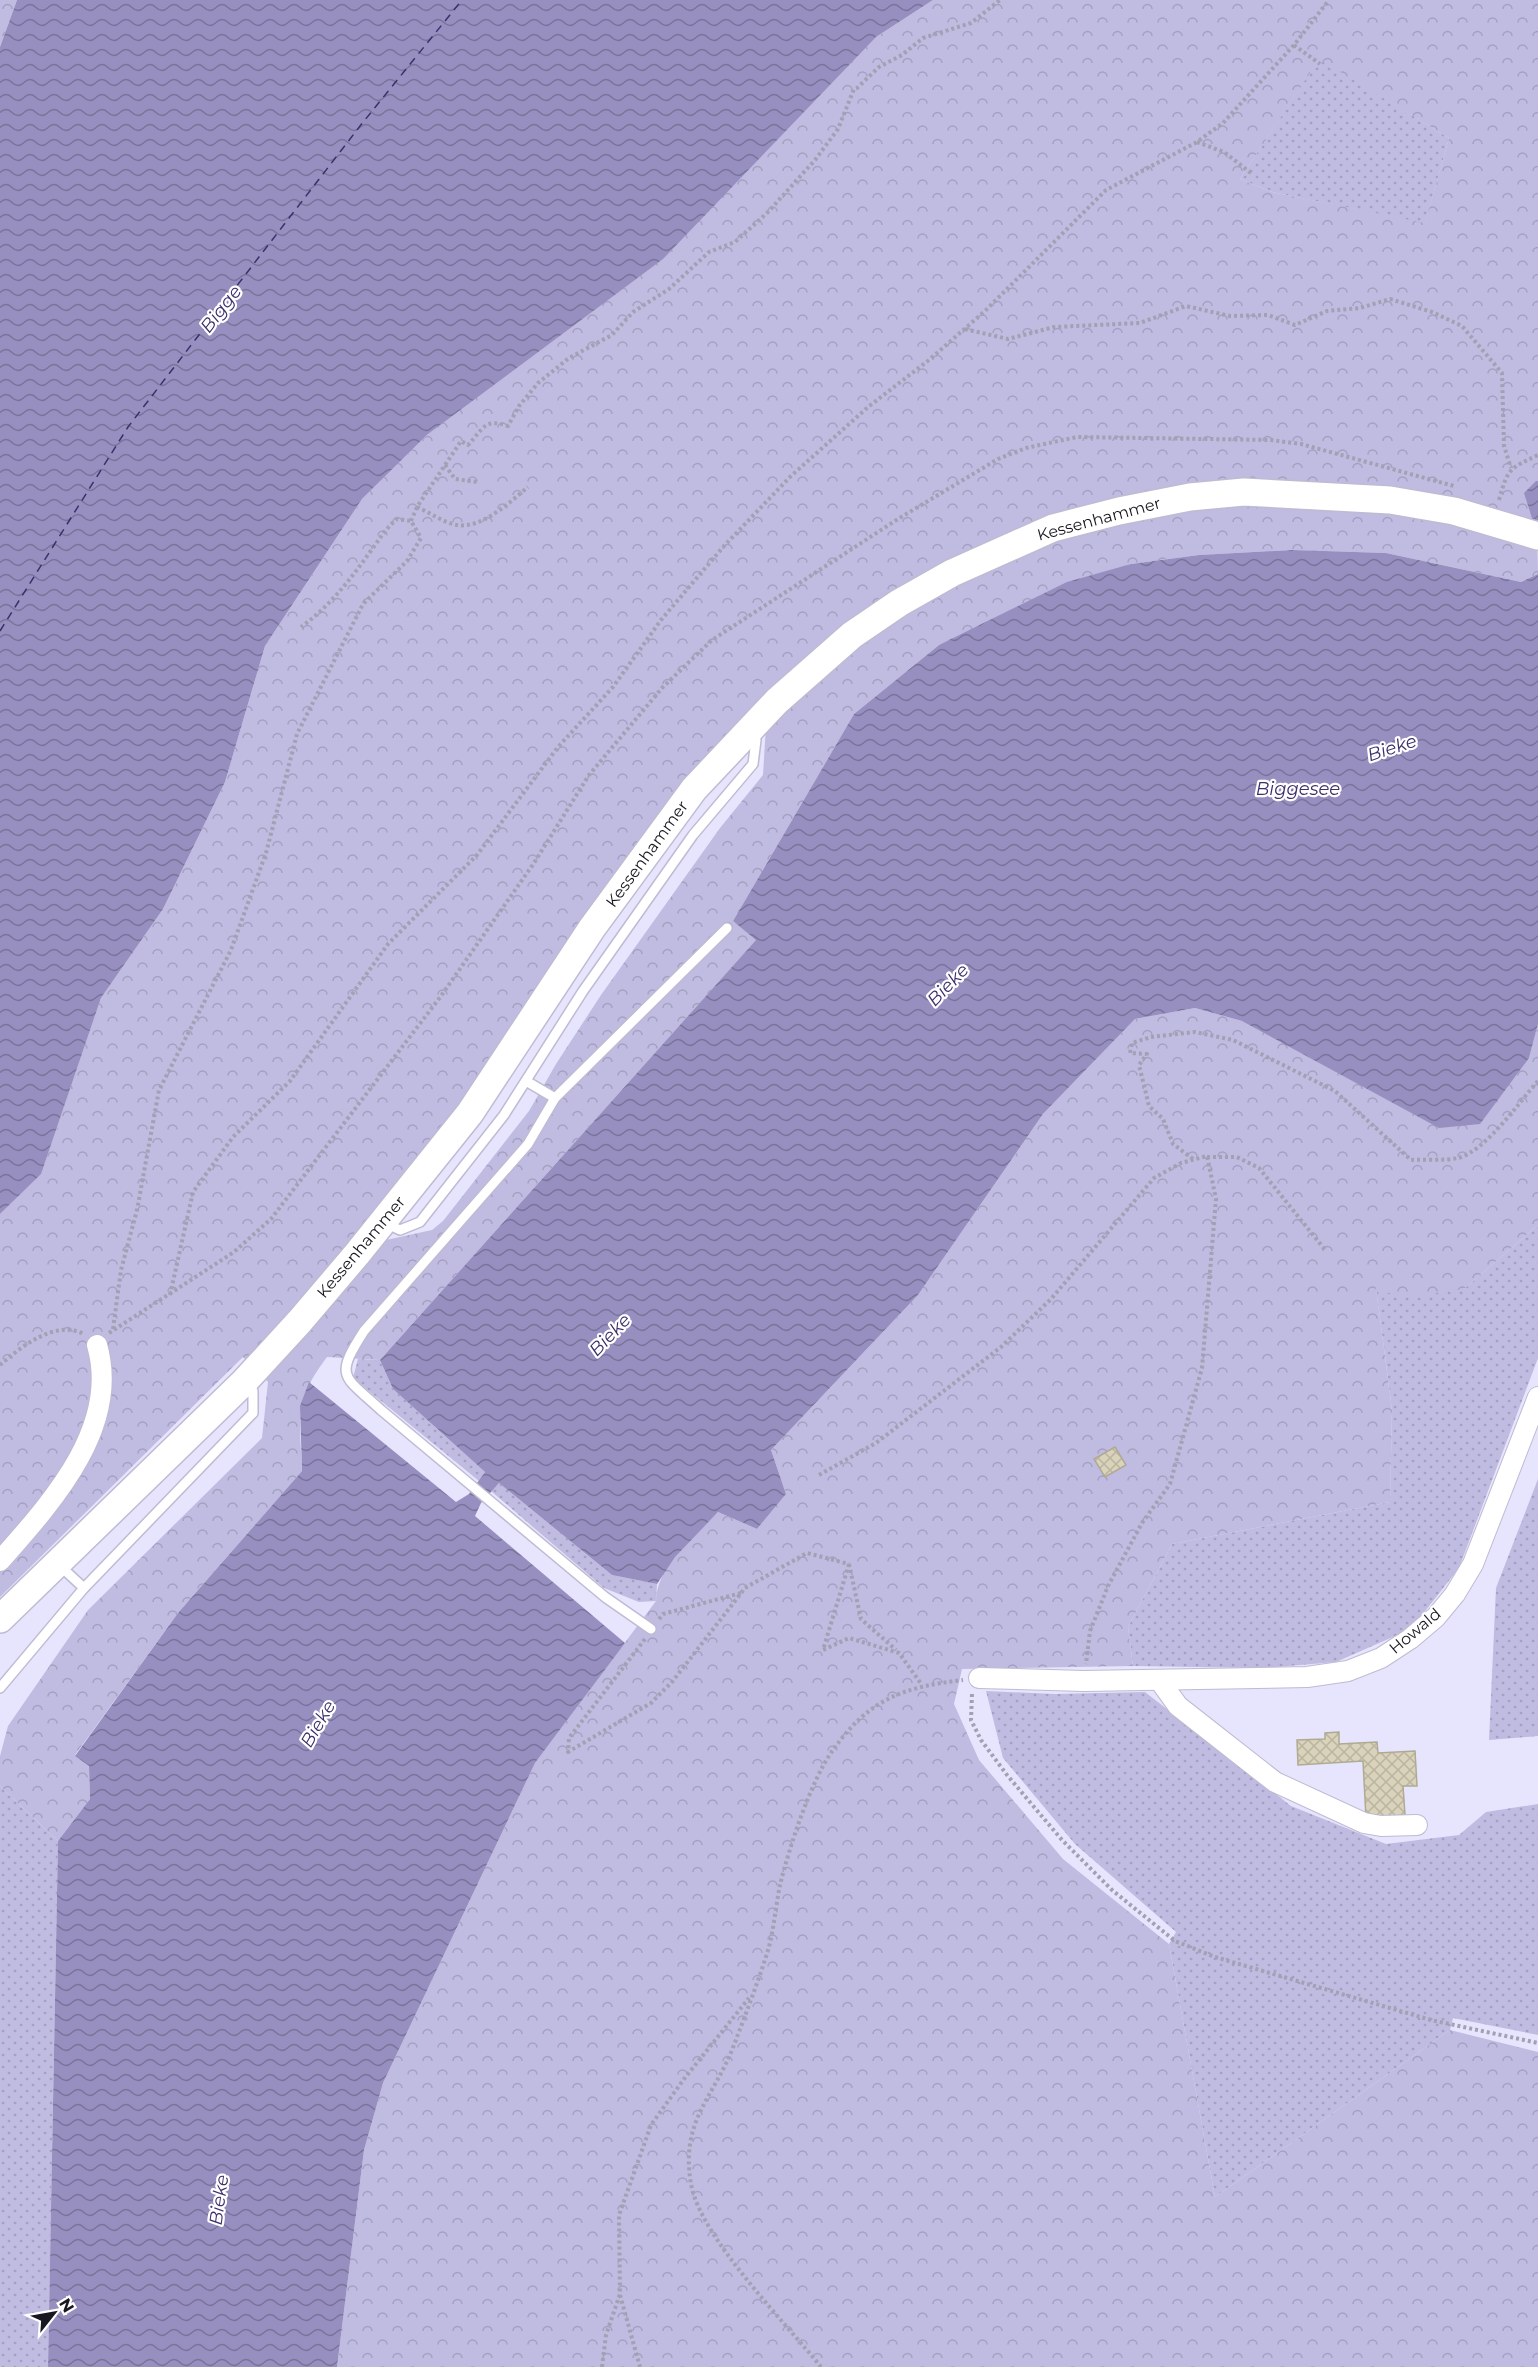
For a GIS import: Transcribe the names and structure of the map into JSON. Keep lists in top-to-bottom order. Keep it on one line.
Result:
{"streets":{"main road":["Kessenhammer"],"street":["Howald"]},"water":["Bigge","Bieke","Biggesee"],"north":"top right"}
